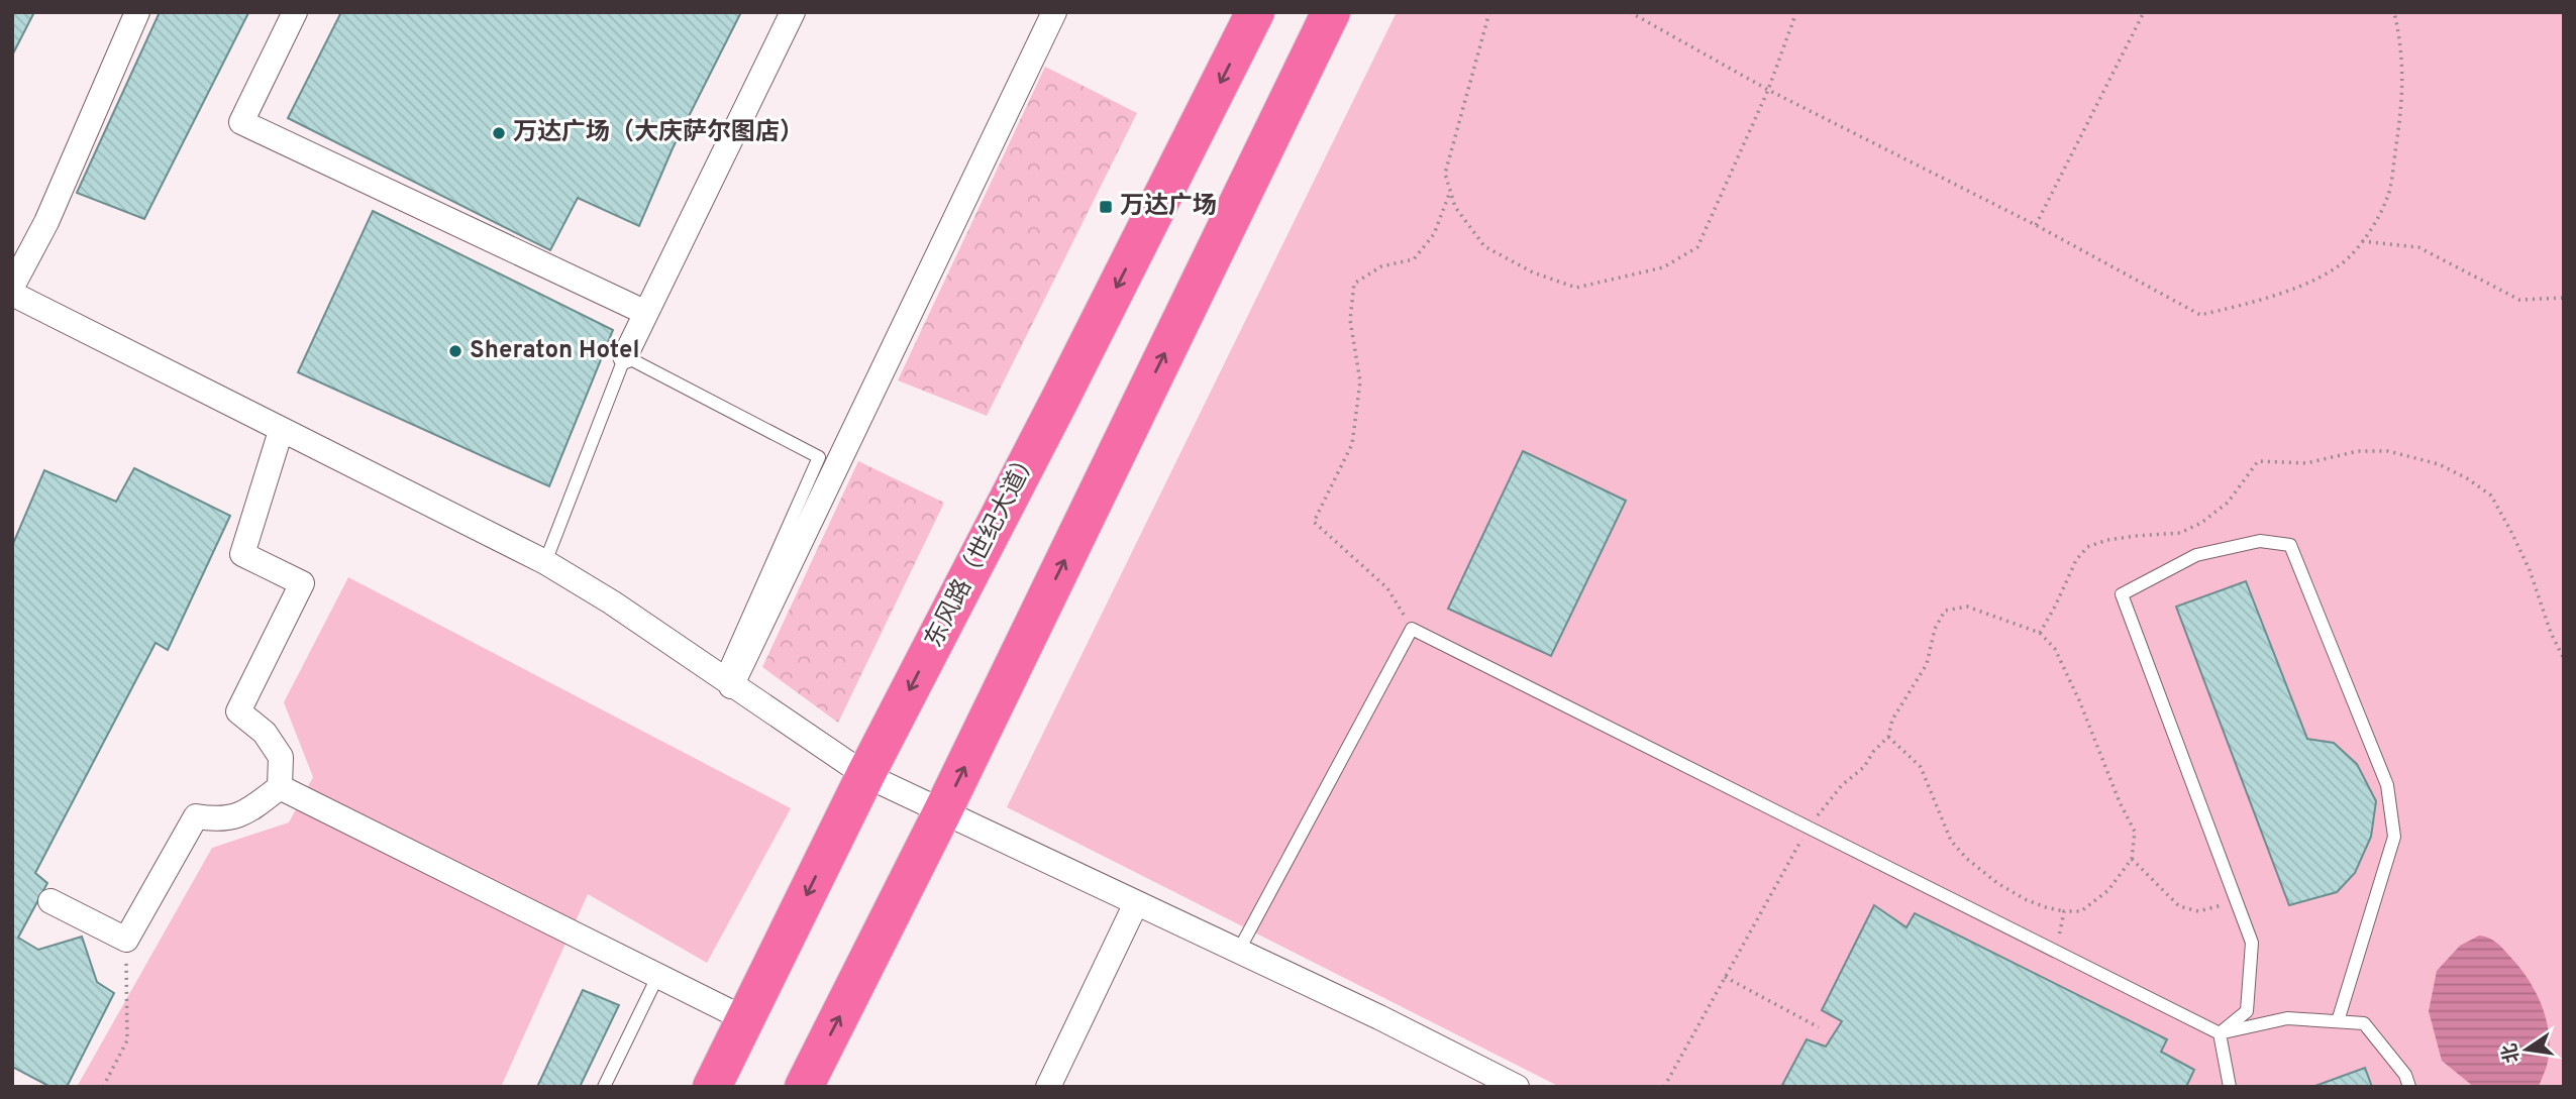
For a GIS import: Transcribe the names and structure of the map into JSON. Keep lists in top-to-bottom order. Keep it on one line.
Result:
{"streets":{"highway":["东风路（世纪大道）"]},"places":{"other":["万达广场（大庆萨尔图店）","Sheraton Hotel"],"transit":["万达广场"]},"north":"left"}
